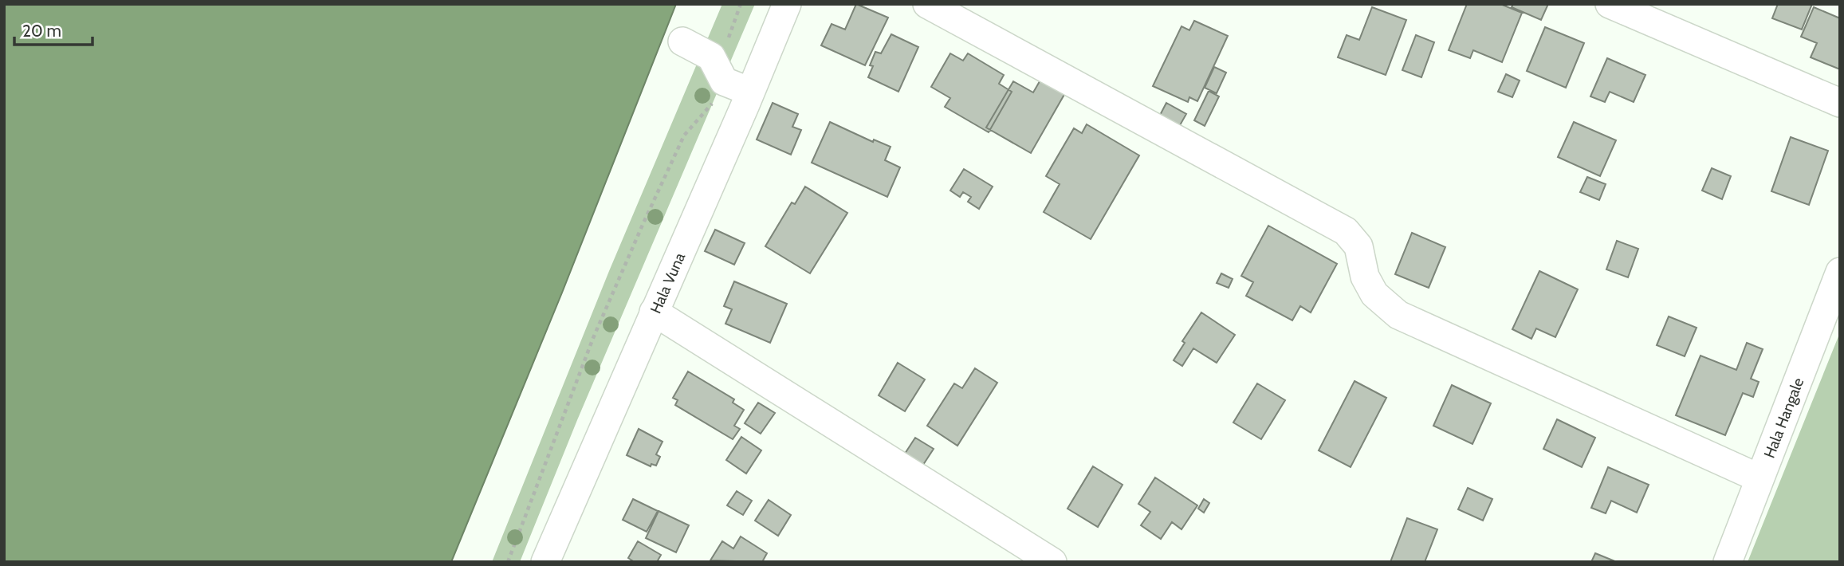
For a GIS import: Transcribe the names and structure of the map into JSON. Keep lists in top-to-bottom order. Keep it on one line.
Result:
{"streets":{"street":["Hala Vuna","Hala Hangale"]},"scale_bar":"20 m"}
